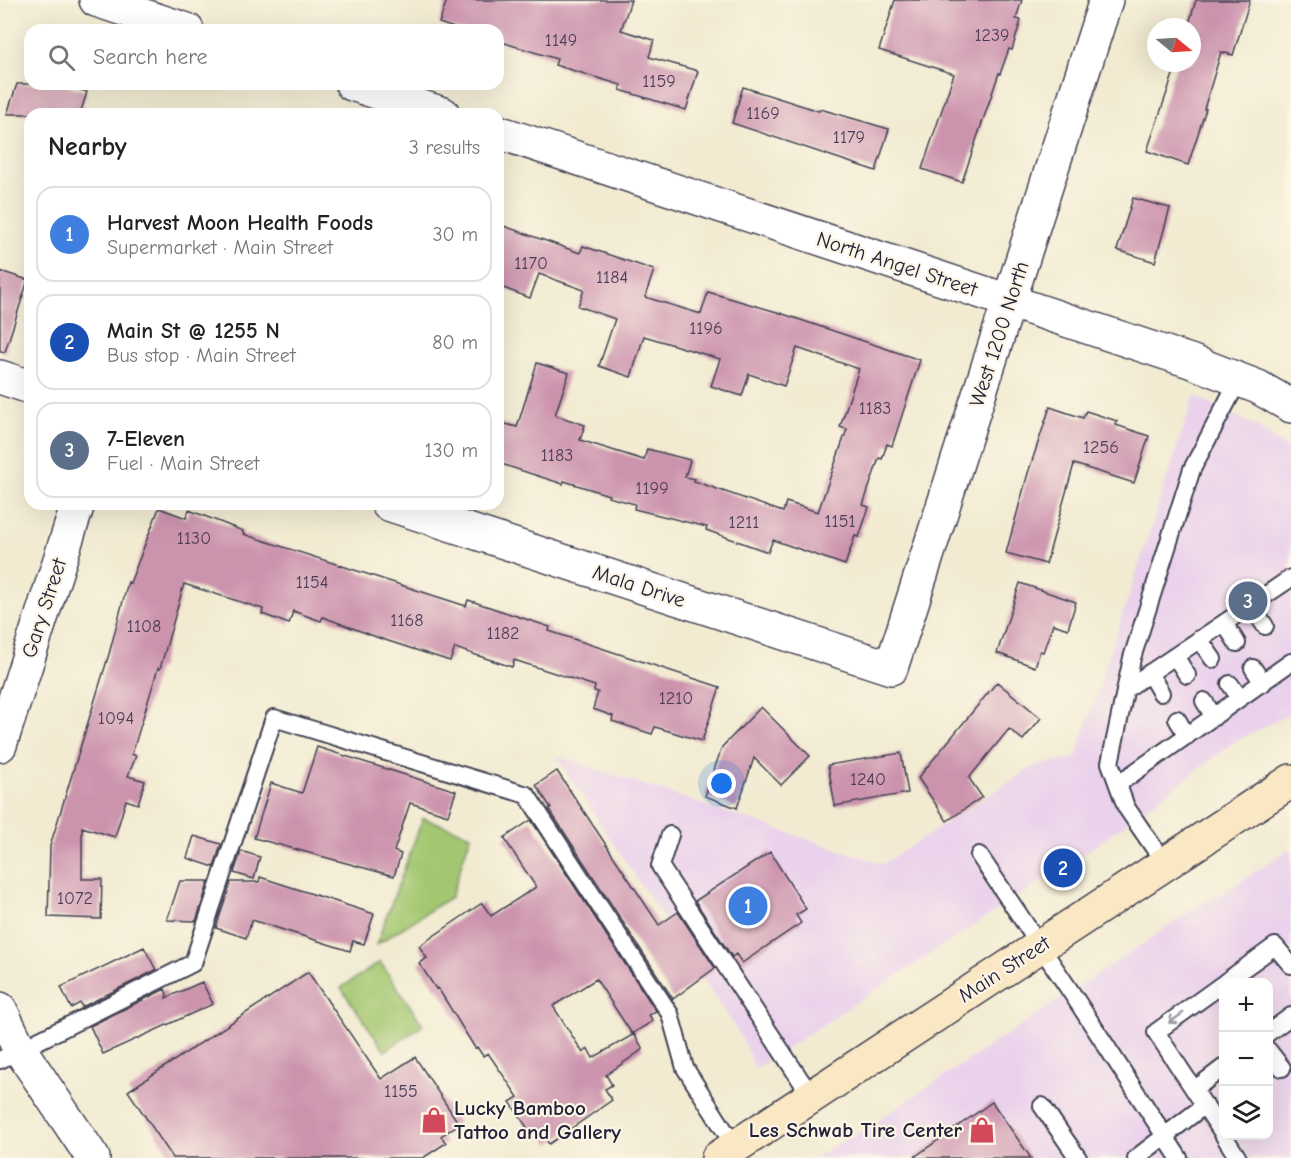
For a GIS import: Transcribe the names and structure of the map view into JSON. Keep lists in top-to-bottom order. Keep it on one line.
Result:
{"streets":{"main road":["Main Street"],"street":["North Angel Street","West 1200 North","Mala Drive","Gary Street"]},"crossings":[["North Angel Street","West 1200 North"],["West 1200 North","Mala Drive"]],"places":{"shop":["Lucky Bamboo Tattoo and Gallery","Les Schwab Tire Center"]},"house_numbers":["1239","1149","1159","1169","1179","1170","1184","1196","1183","1256","1183","1199","1151","1211","1130","1154","1168","1108","1182","1210","1094","1240","1072","1155"],"north":"right","page":{"search":"Search here","heading":["Nearby","3 results"],"list":[{"mark":"1","name":"Harvest Moon Health Foods","note":"Supermarket · Main Street","value":"30 m"},{"mark":"2","name":"Main St @ 1255 N","note":"Bus stop · Main Street","value":"80 m"},{"mark":"3","name":"7-Eleven","note":"Fuel · Main Street","value":"130 m"}],"pins":["3","2","1"],"map_buttons":["+","−"]}}
